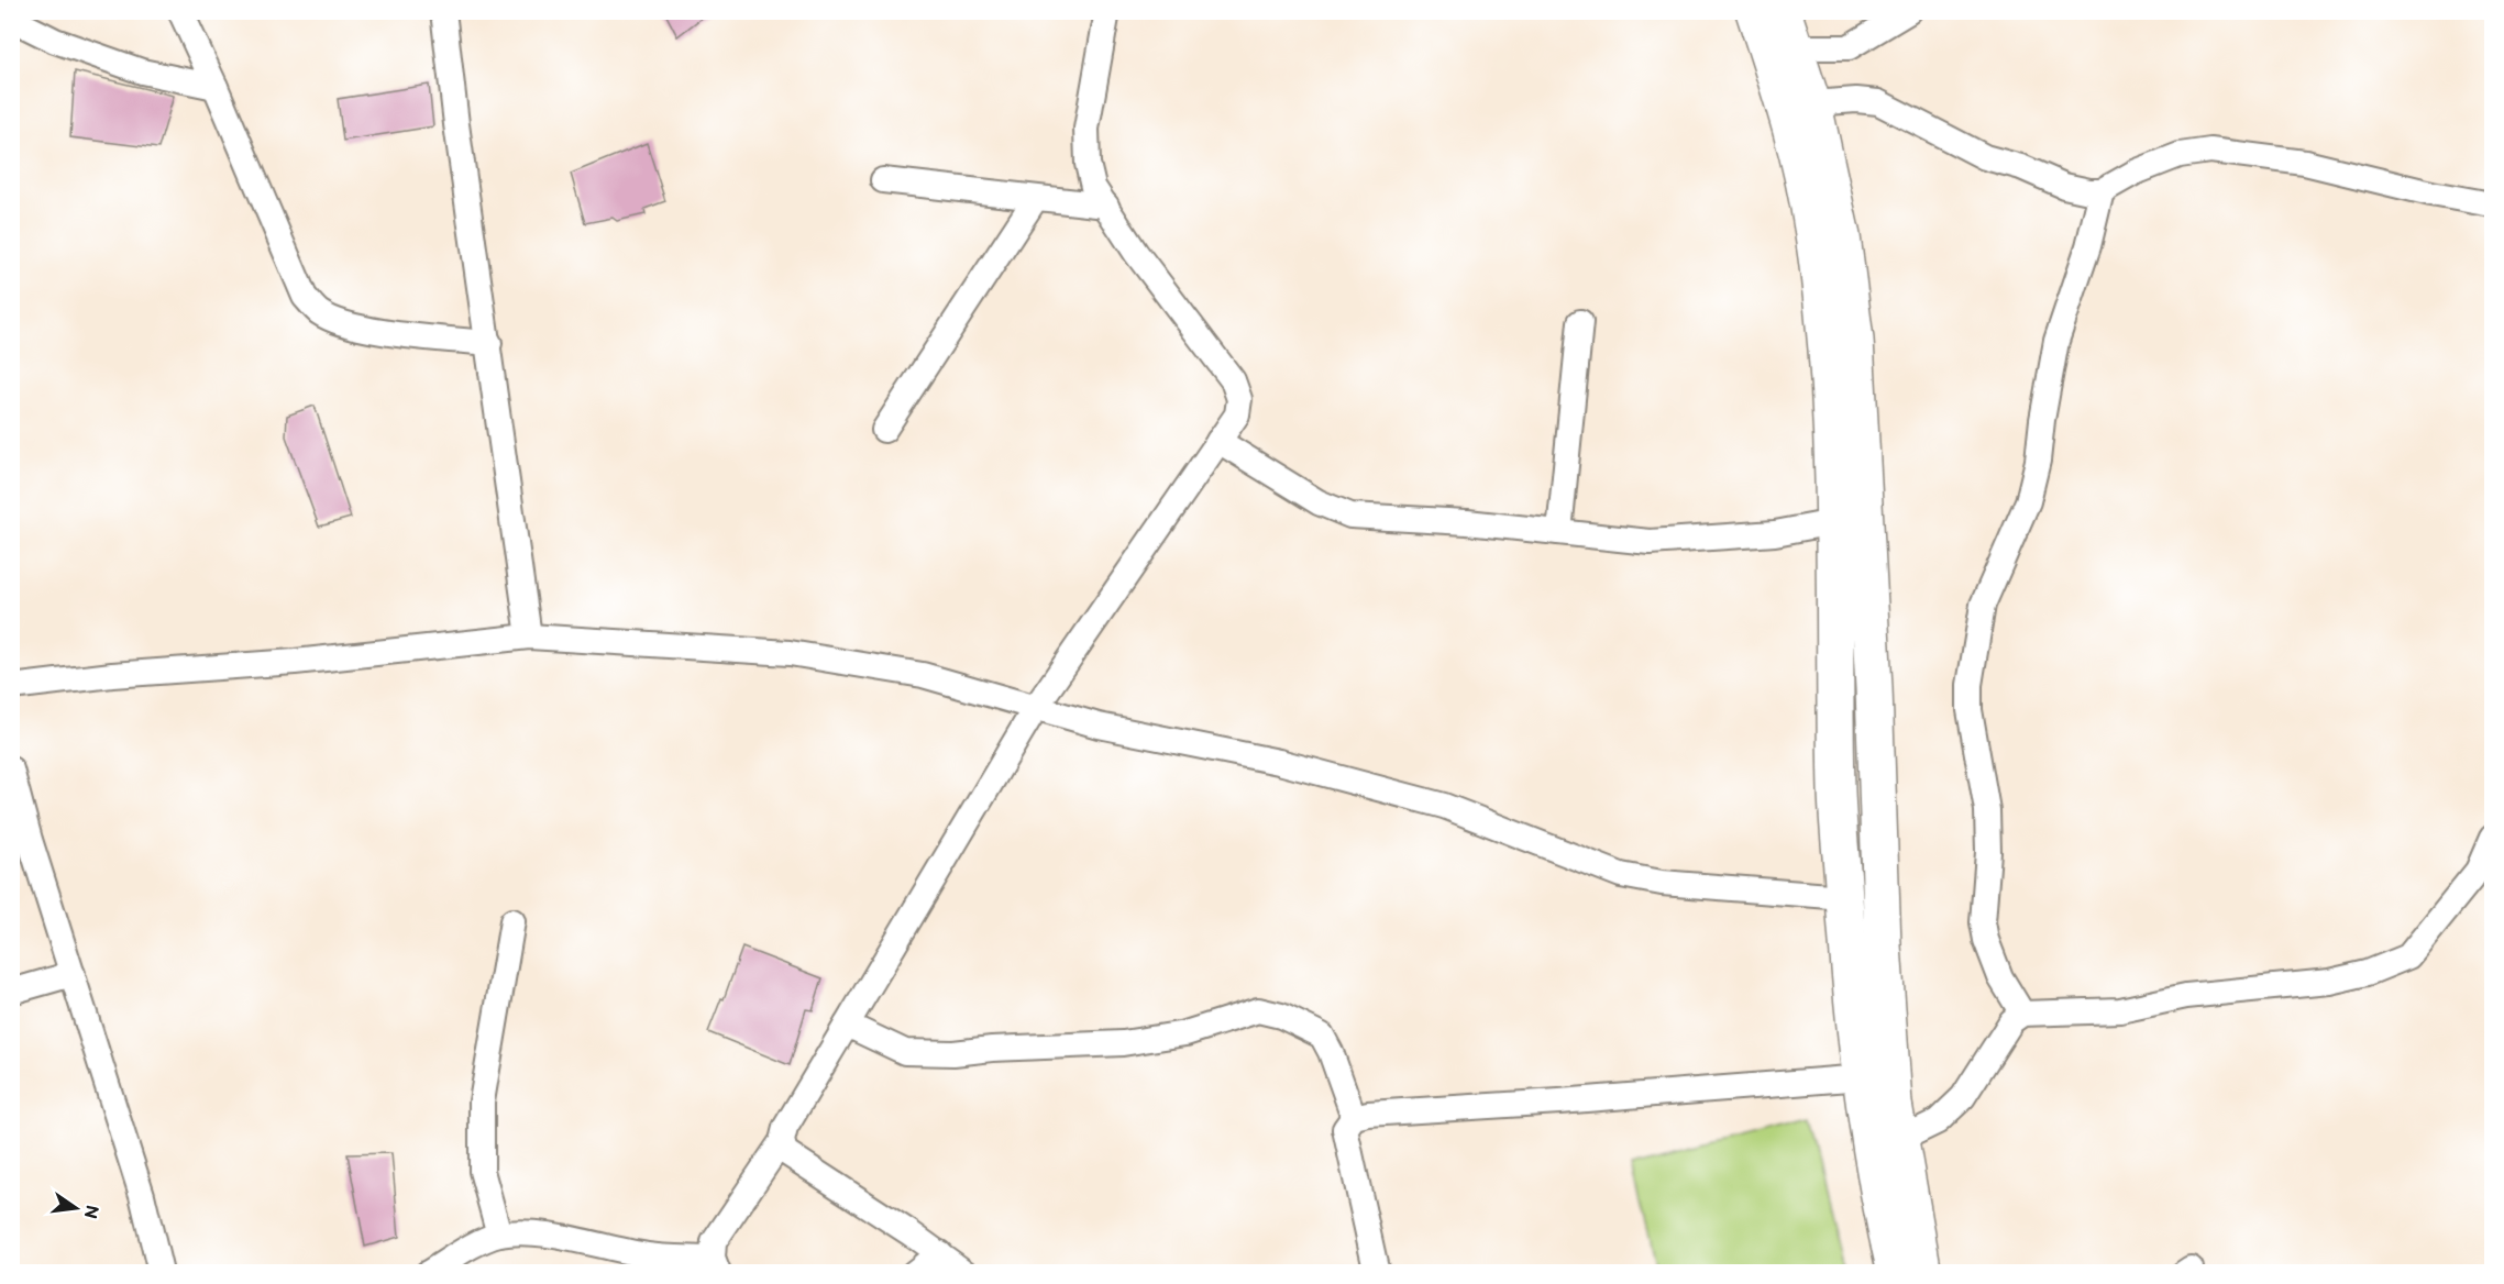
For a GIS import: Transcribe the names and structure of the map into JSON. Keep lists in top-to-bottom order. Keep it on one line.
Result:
{"north":"right"}
